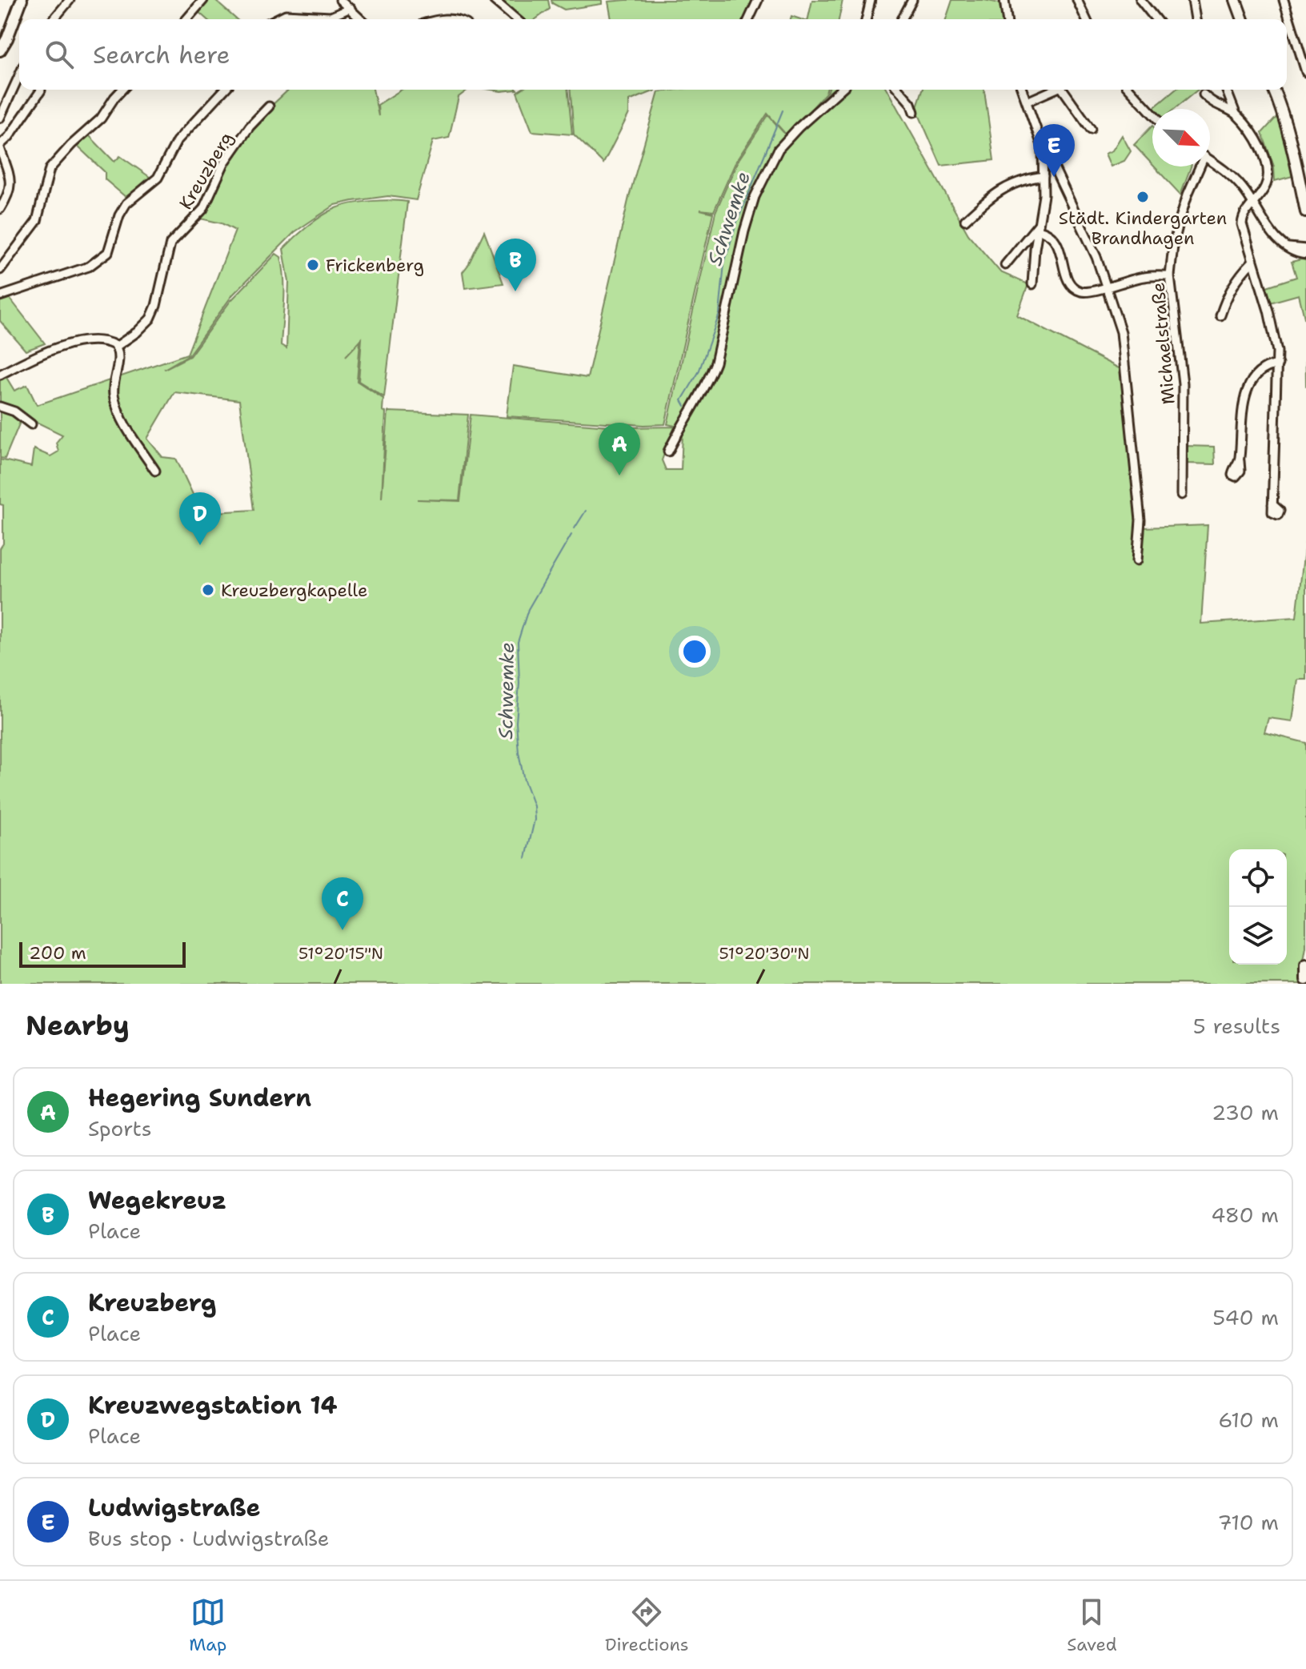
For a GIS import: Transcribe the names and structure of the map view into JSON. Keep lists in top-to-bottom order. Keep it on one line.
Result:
{"streets":{"street":["Kreuzberg","Michaelstraße"]},"water":["Schwemke"],"places":["Städt. Kindergarten Brandhagen","Frickenberg","Kreuzbergkapelle"],"scale_bar":"200 m","north":"bottom right","page":{"search":"Search here","pins":["E","B","A","D","C"],"scale":"200 m","heading":["Nearby","5 results"],"list":[{"mark":"A","name":"Hegering Sundern","note":"Sports","value":"230 m"},{"mark":"B","name":"Wegekreuz","note":"Place","value":"480 m"},{"mark":"C","name":"Kreuzberg","note":"Place","value":"540 m"},{"mark":"D","name":"Kreuzwegstation 14","note":"Place","value":"610 m"},{"mark":"E","name":"Ludwigstraße","note":"Bus stop · Ludwigstraße","value":"710 m"}],"nav":["Map","Directions","Saved"]},"coordinates":["51°20'15\"N","51°20'30\"N"]}
